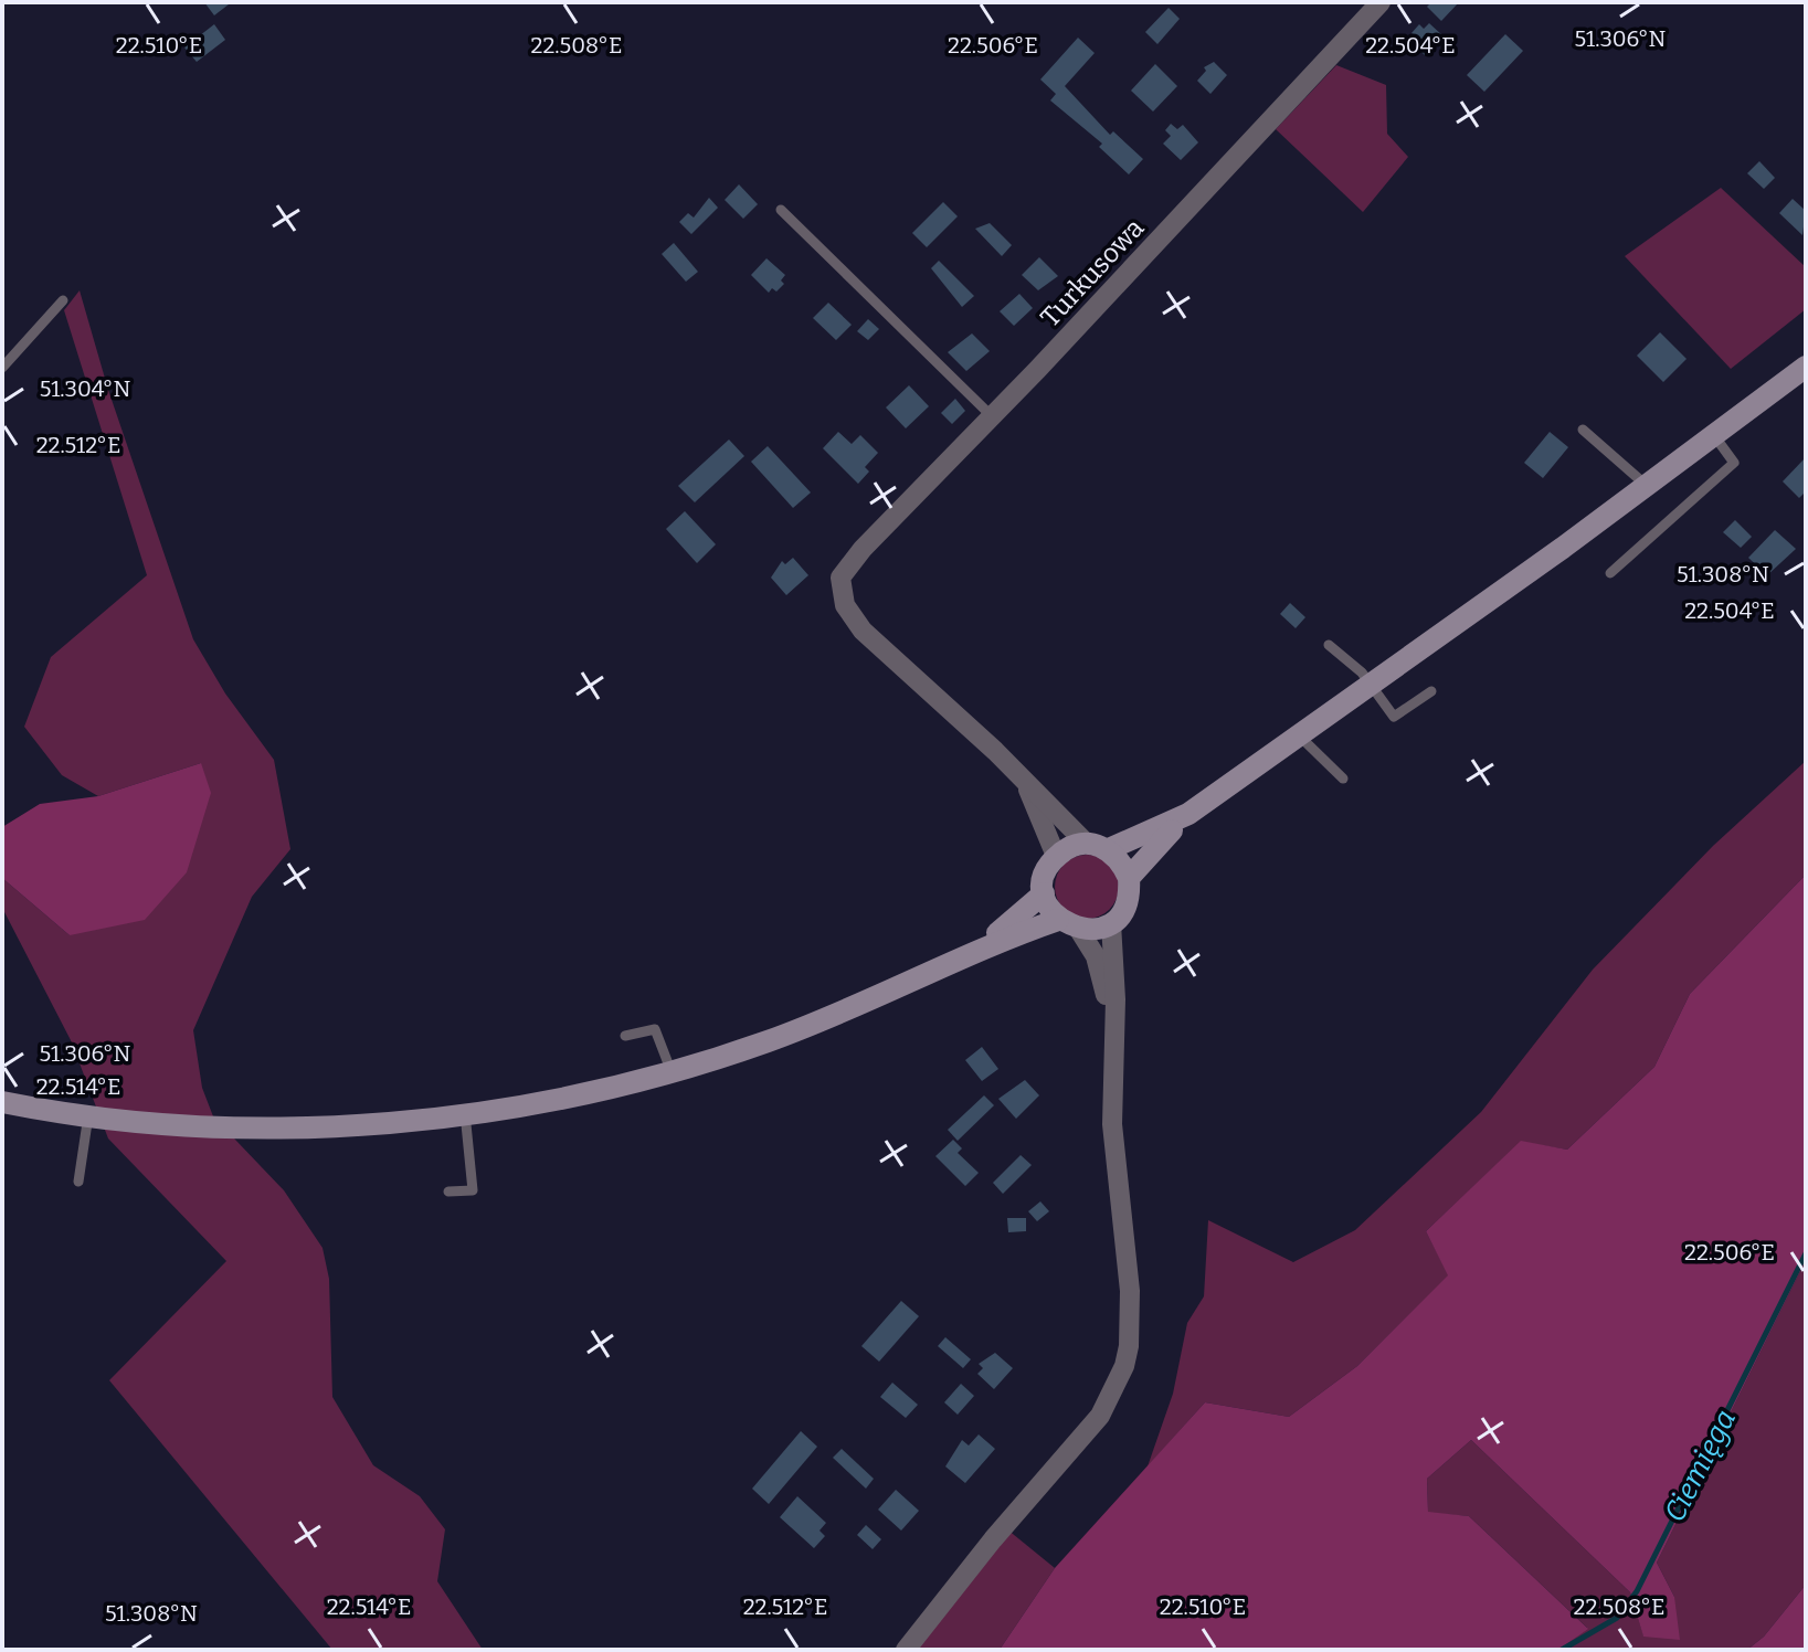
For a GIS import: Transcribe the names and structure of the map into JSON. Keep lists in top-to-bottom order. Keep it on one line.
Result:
{"streets":{"street":["Turkusowa"]},"water":["Ciemięga"],"coordinates":["51.306°N","22.510°E","22.508°E","22.506°E","22.504°E","51.304°N","22.512°E","51.308°N","22.514°E"]}
